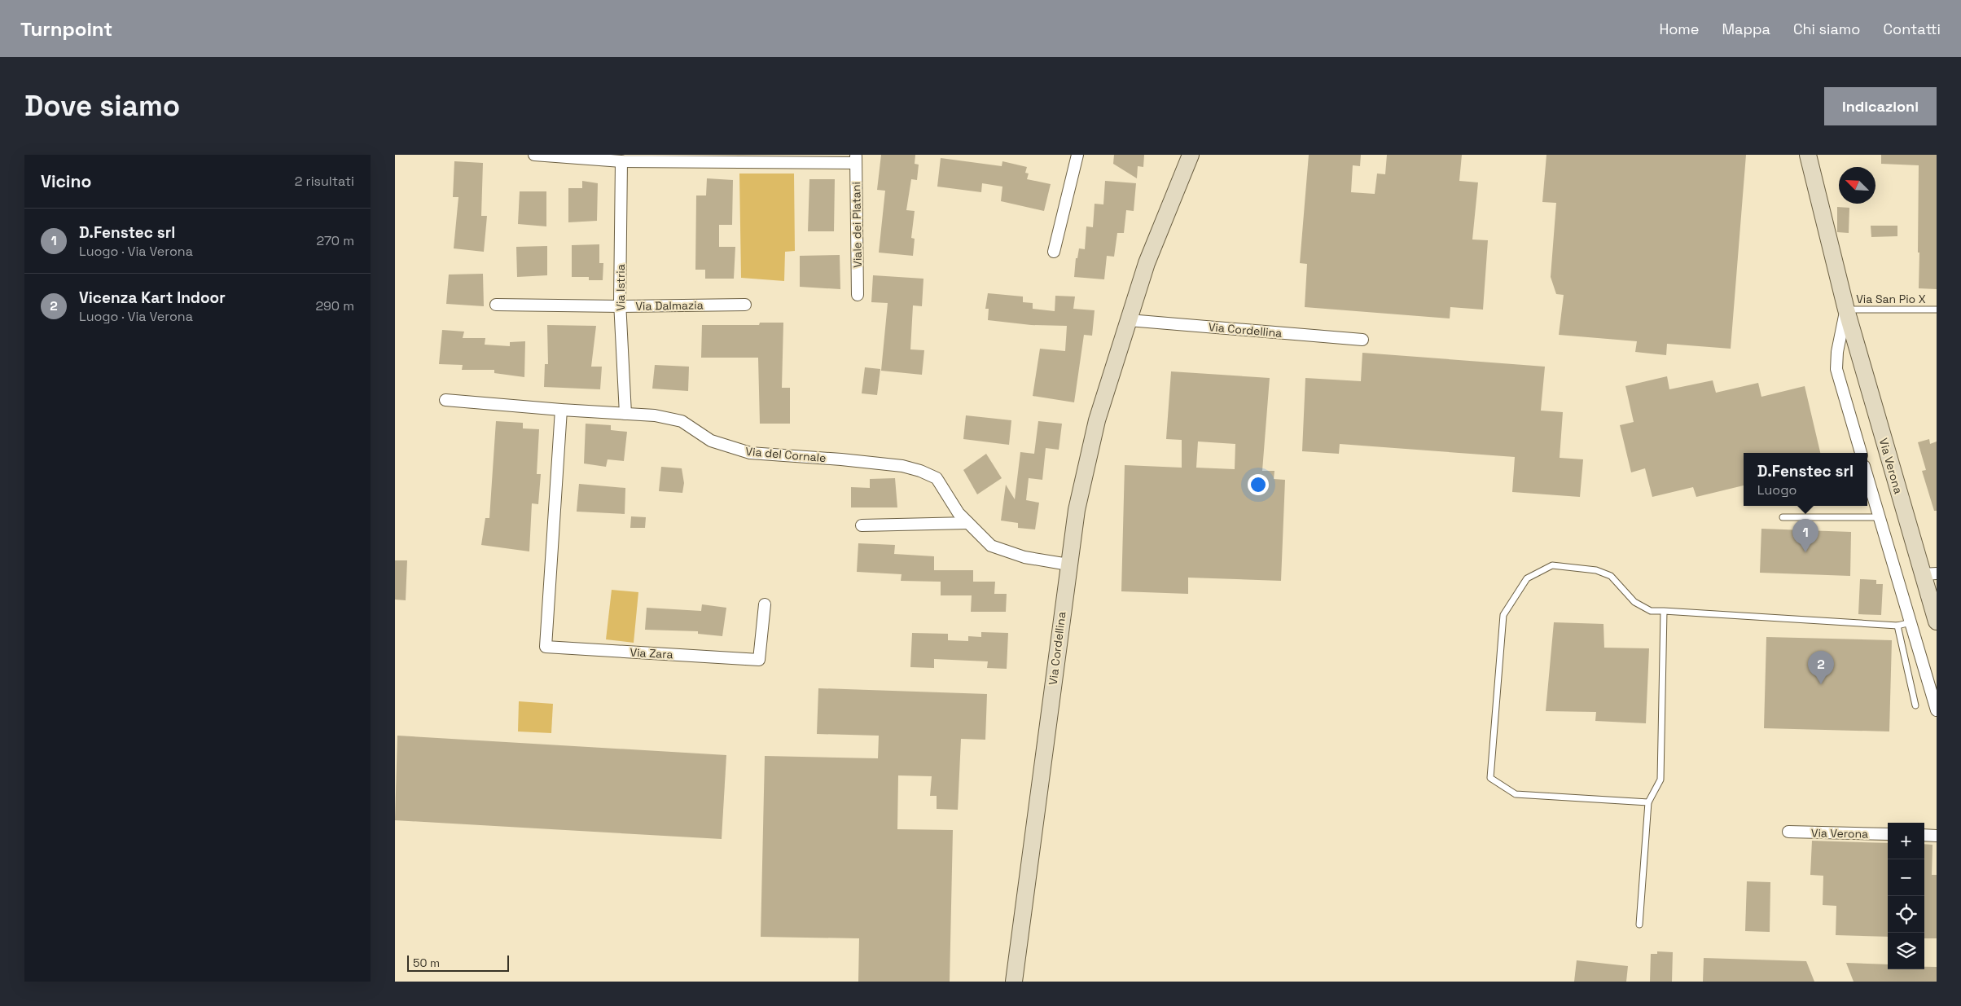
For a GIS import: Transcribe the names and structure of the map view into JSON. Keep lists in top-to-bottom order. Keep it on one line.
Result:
{"streets":{"street":["Viale dei Platani","Via Istria","Via Dalmazia","Via Cordellina","Via del Cornale","Via Verona","Via Zara"],"lane":["Via San Pio X"]},"crossings":[["Via Istria","Via Dalmazia"],["Via Istria","Via del Cornale"],["Via San Pio X","Via Verona"],["Via Cordellina","Via del Cornale"],["Via del Cornale","Via Zara"]],"scale_bar":"50 m","north":"top left","page":{"header":"Turnpoint","nav":["Home","Mappa","Chi siamo","Contatti"],"buttons":"Indicazioni","title":"Dove siamo","heading":["Vicino","2 risultati"],"list":[{"mark":"1","name":"D.Fenstec srl","note":"Luogo · Via Verona","value":"270 m"},{"mark":"2","name":"Vicenza Kart Indoor","note":"Luogo · Via Verona","value":"290 m"}],"popup":["D.Fenstec srl","Luogo"],"pins":["1","2"],"map_buttons":["+","−"],"scale":"50 m"}}
